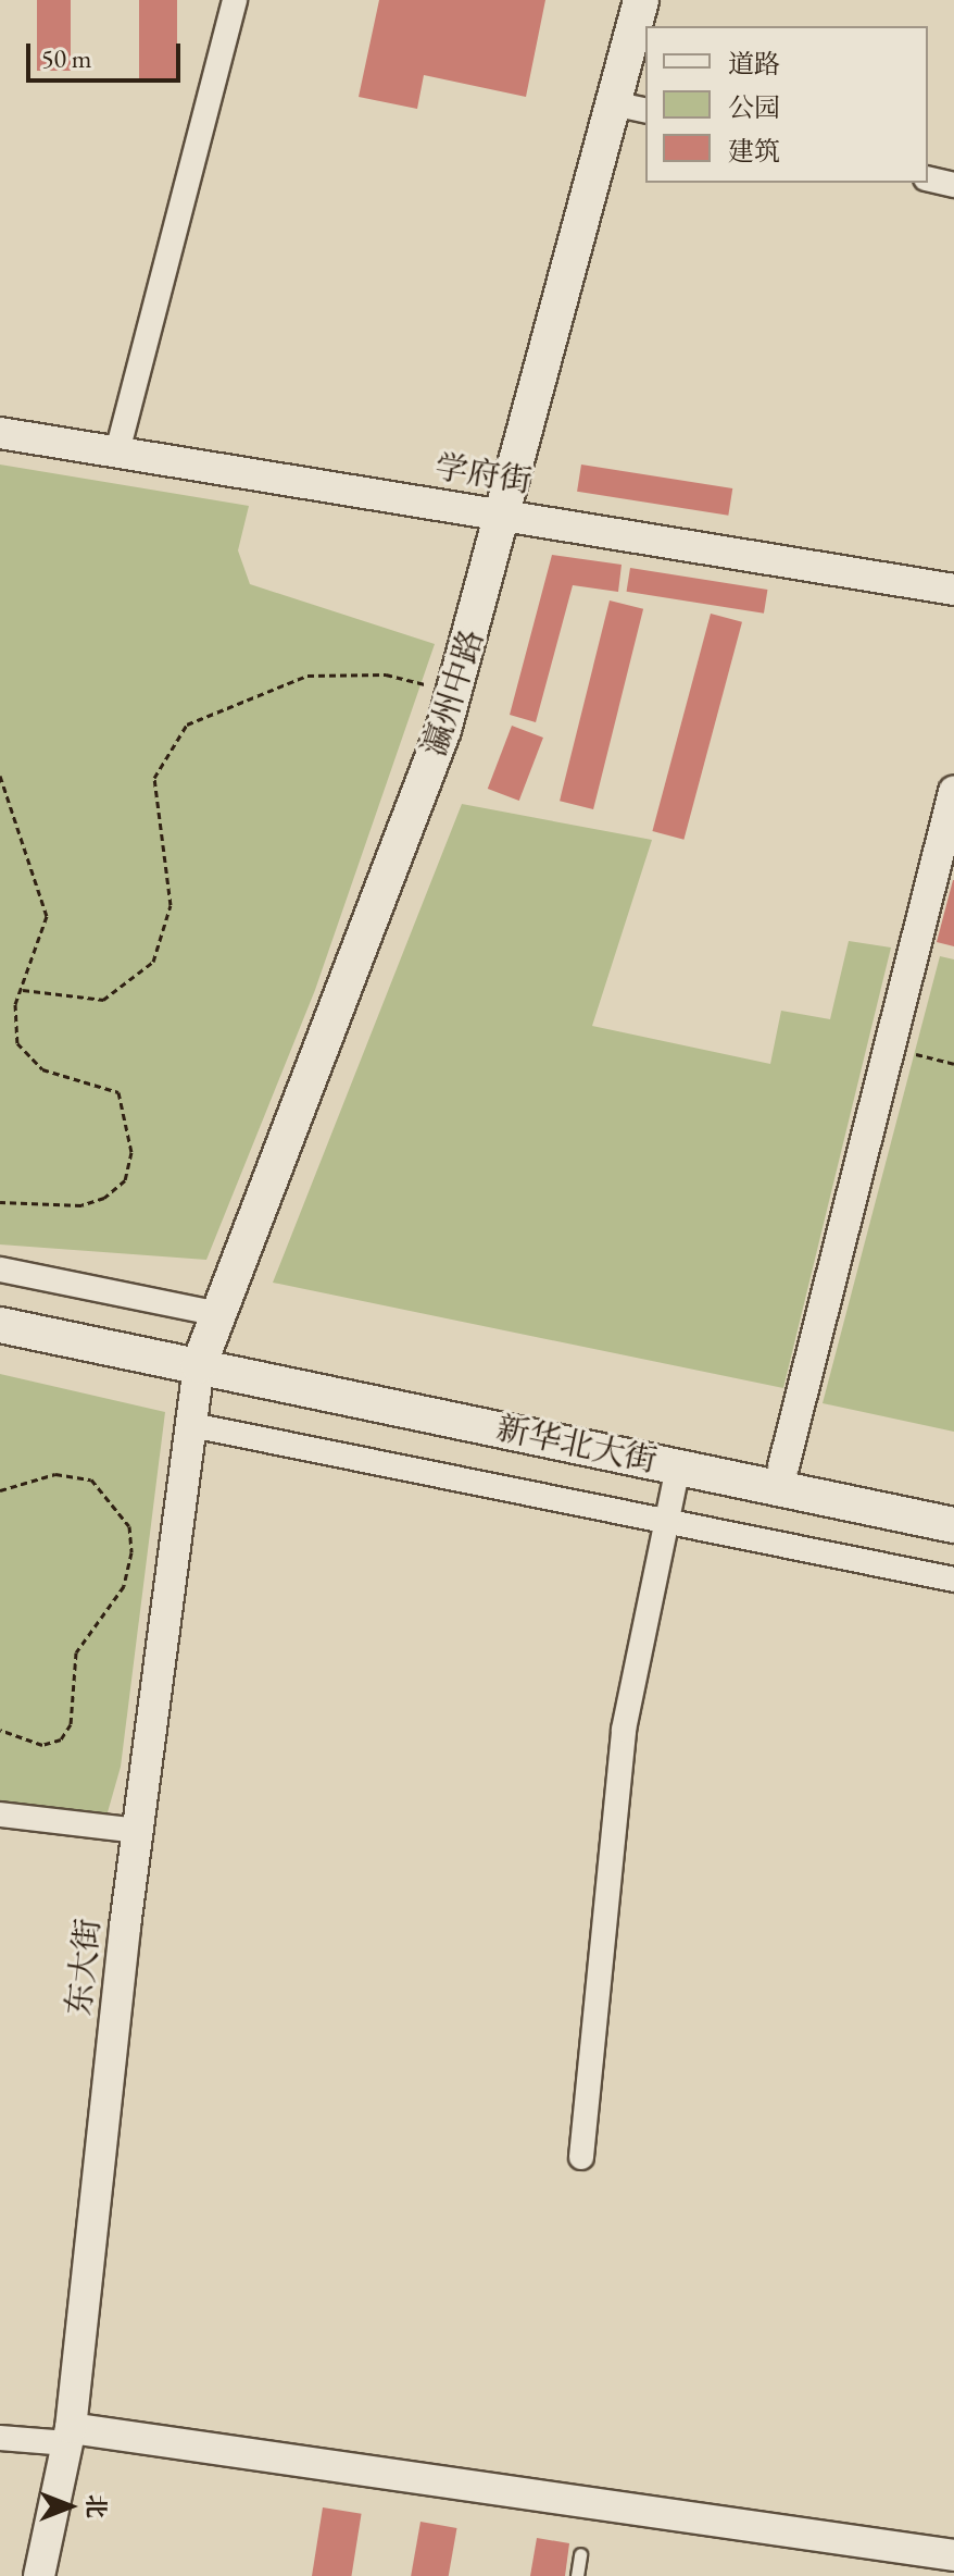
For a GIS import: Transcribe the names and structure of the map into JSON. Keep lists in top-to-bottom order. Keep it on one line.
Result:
{"streets":{"main road":["瀛州中路","新华北大街"],"street":["学府街","东大街"]},"crossings":[["学府街","瀛州中路"],["瀛州中路","新华北大街"],["瀛州中路","东大街"],["新华北大街","东大街"]],"legend":["道路","公园","建筑"],"scale_bar":"50 m","north":"right"}
